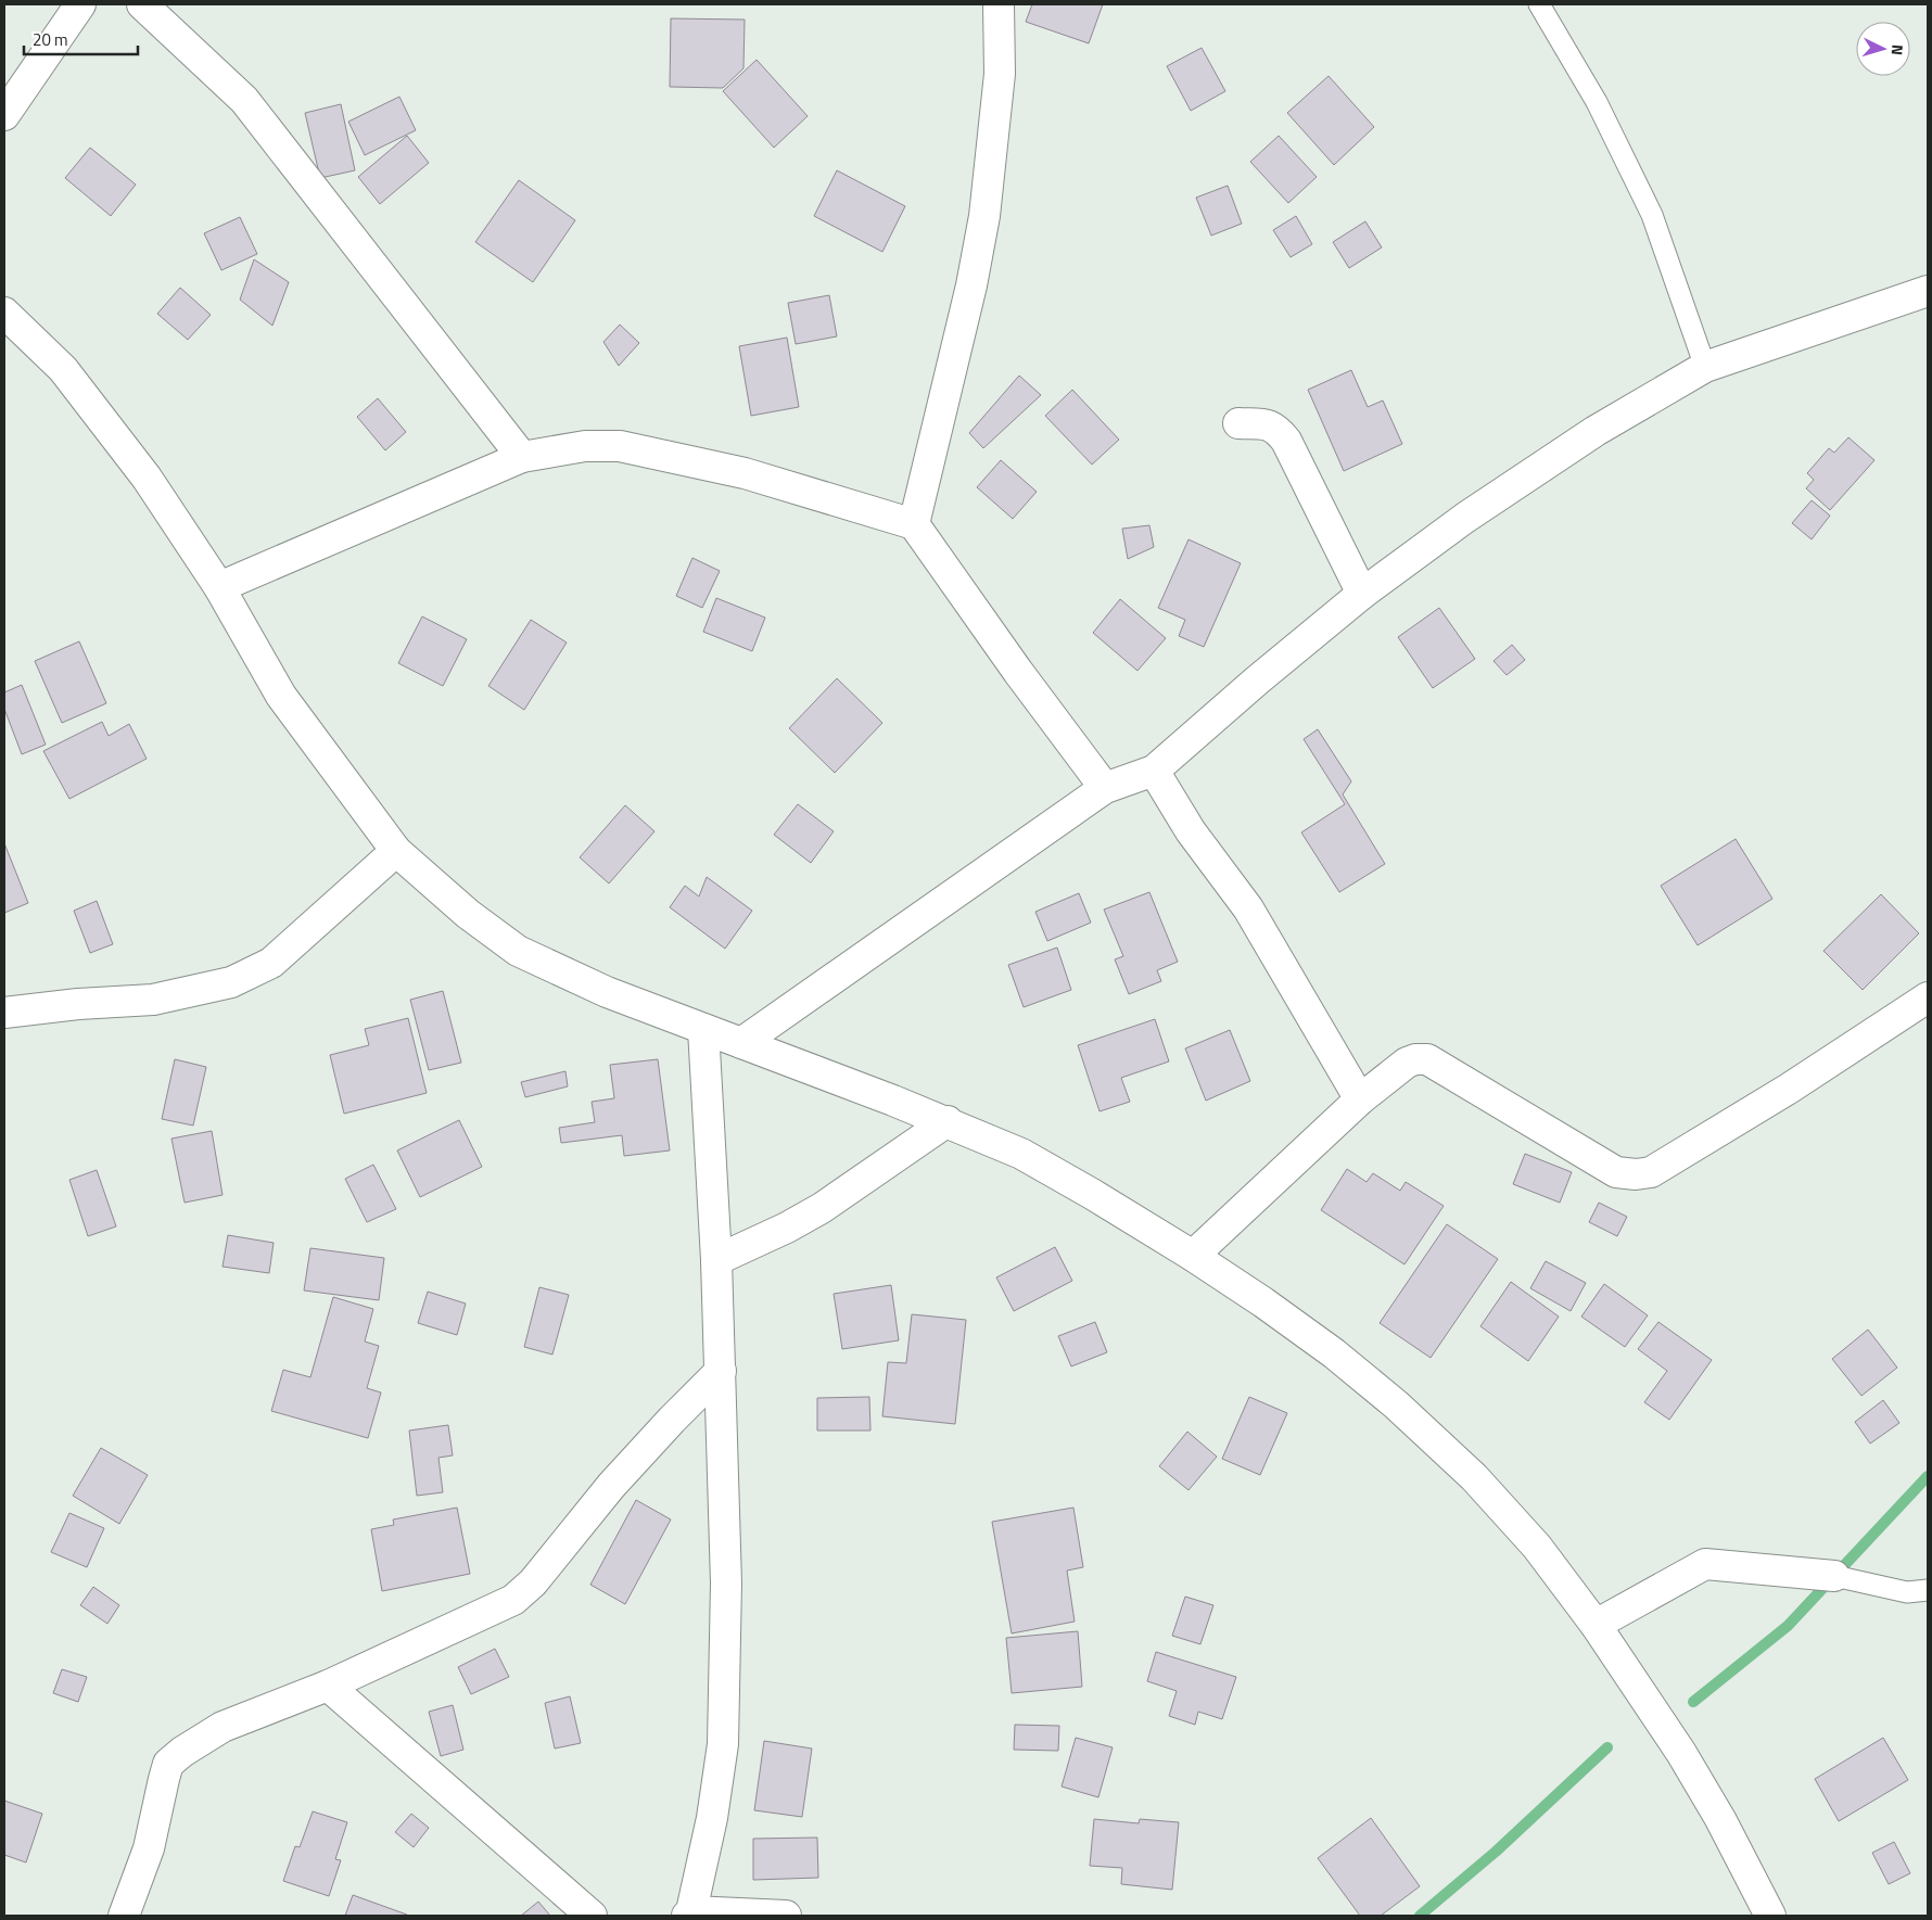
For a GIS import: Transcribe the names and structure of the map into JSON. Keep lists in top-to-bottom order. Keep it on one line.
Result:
{"scale_bar":"20 m","north":"right"}
